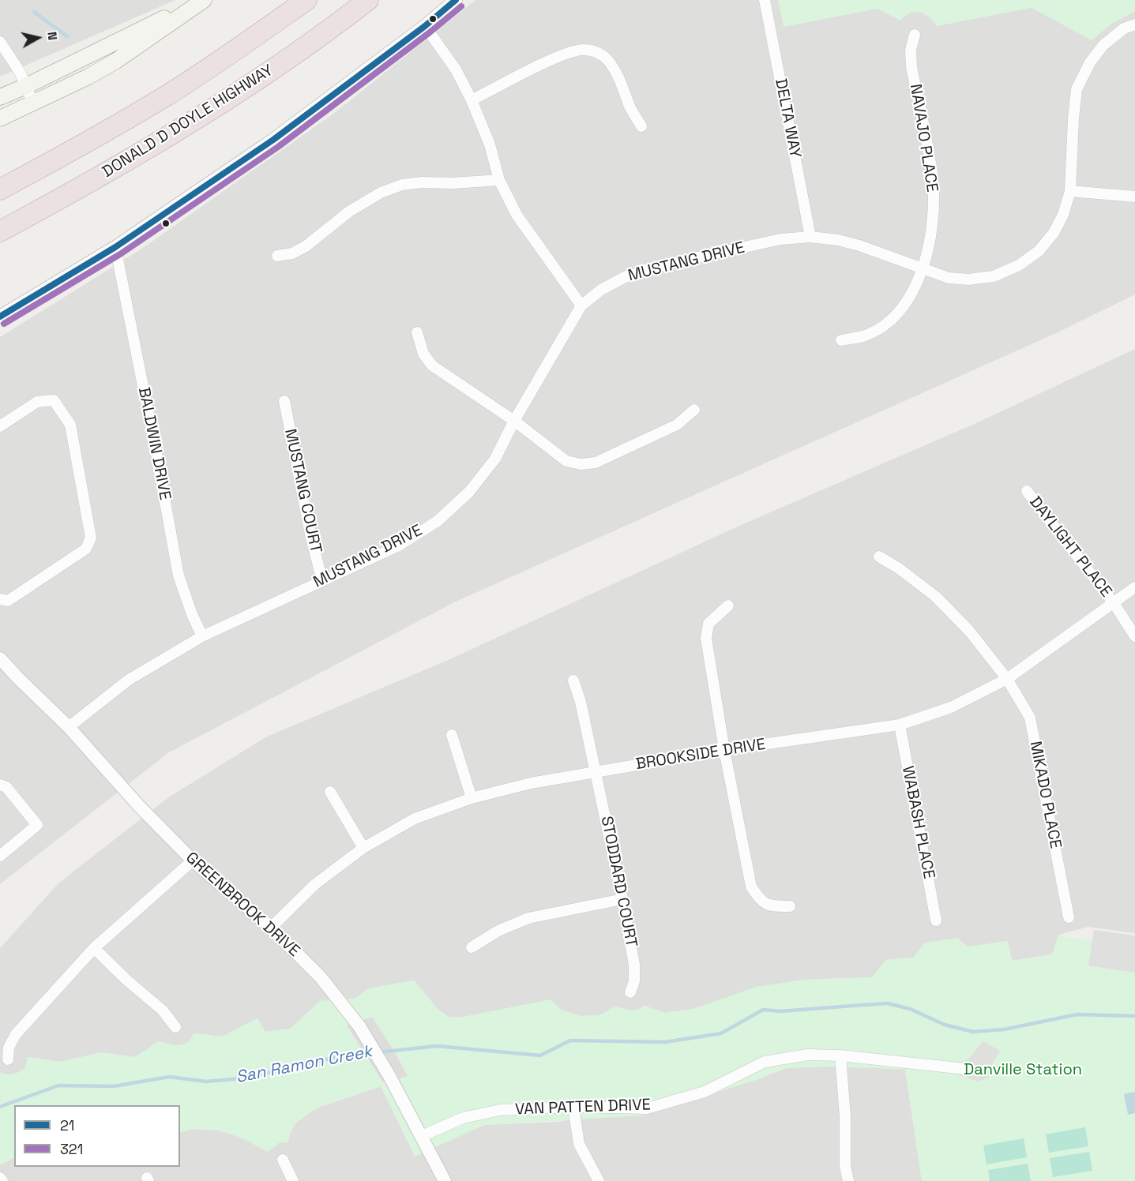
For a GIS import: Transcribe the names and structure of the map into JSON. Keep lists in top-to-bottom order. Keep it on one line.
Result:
{"streets":{"highway":["DONALD D DOYLE HIGHWAY"],"street":["DELTA WAY","NAVAJO PLACE","MUSTANG DRIVE","BALDWIN DRIVE","MUSTANG COURT","DAYLIGHT PLACE","BROOKSIDE DRIVE","MIKADO PLACE","WABASH PLACE","STODDARD COURT","GREENBROOK DRIVE","VAN PATTEN DRIVE"]},"crossings":[["DELTA WAY","MUSTANG DRIVE"],["NAVAJO PLACE","MUSTANG DRIVE"],["MUSTANG DRIVE","BALDWIN DRIVE"],["MUSTANG DRIVE","MUSTANG COURT"],["MUSTANG DRIVE","GREENBROOK DRIVE"],["DAYLIGHT PLACE","BROOKSIDE DRIVE"],["BROOKSIDE DRIVE","MIKADO PLACE"],["BROOKSIDE DRIVE","WABASH PLACE"],["BROOKSIDE DRIVE","STODDARD COURT"],["BROOKSIDE DRIVE","GREENBROOK DRIVE"],["GREENBROOK DRIVE","VAN PATTEN DRIVE"]],"water":["San Ramon Creek"],"parks":["Danville Station"],"lines":["transit line 21","transit line 321"],"legend":["21","321"],"north":"right"}
